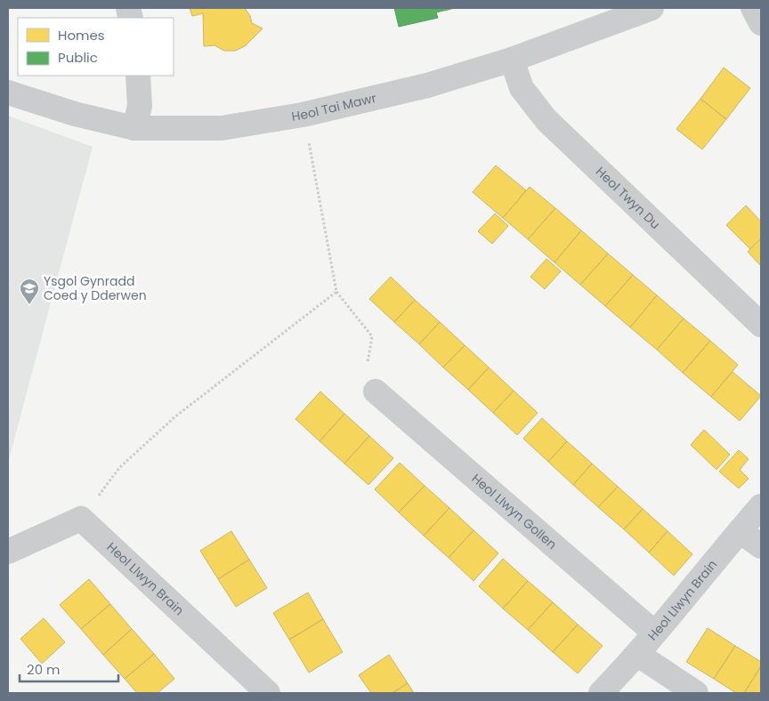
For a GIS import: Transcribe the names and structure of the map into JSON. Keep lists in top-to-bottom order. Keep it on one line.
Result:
{"streets":{"street":["Heol Tai Mawr","Heol Twyn Du","Heol Llwyn Gollen","Heol Llwyn Brain"]},"crossings":[["Heol Tai Mawr","Heol Twyn Du"],["Heol Llwyn Gollen","Heol Llwyn Brain"]],"places":{"school or university":["Ysgol Gynradd Coed y Dderwen"]},"legend":["Homes","Public"],"scale_bar":"20 m"}
